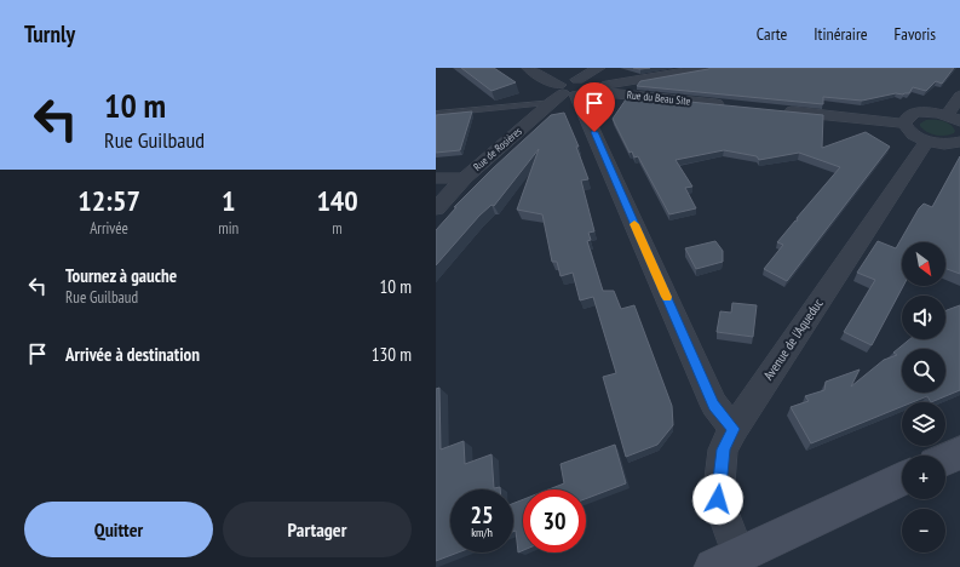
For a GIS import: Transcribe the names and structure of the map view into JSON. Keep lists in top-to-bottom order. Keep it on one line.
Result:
{"streets":{"street":["Rue du Beau Site","Rue de Rosières","Avenue de l'Aqueduc"]},"crossings":[["Rue du Beau Site","Rue de Rosières"]],"north":"bottom right","page":{"header":"Turnly","nav":["Carte","Itinéraire","Favoris"],"turn":["10 m","Rue Guilbaud"],"eta":["12:57","Arrivée","1","min","140","m"],"map_buttons":["+","−"],"list":[{"name":"Tournez à gauche","note":"Rue Guilbaud","value":"10 m"},{"name":"Arrivée à destination","value":"130 m"}],"speed":"25 km/h","limit":"30","buttons":["Quitter","Partager"]}}
